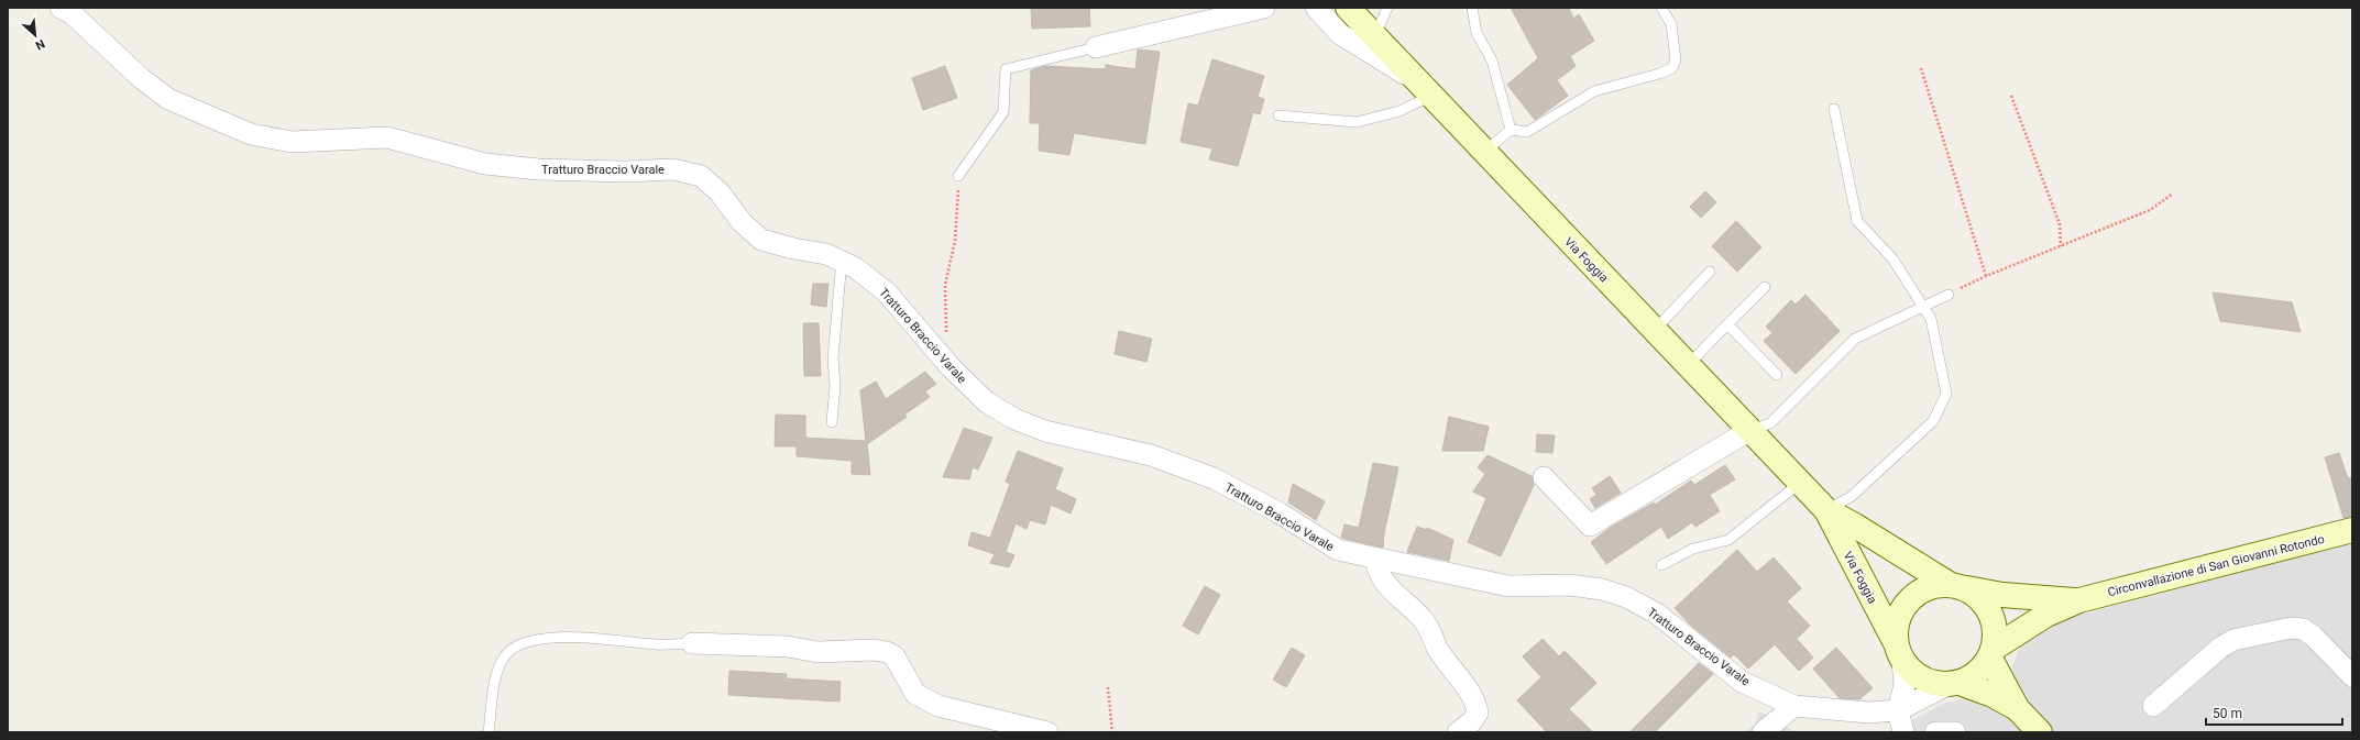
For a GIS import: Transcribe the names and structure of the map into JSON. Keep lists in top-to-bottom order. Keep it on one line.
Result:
{"streets":{"main road":["Via Foggia","Circonvallazione di San Giovanni Rotondo"],"street":["Tratturo Braccio Varale"]},"crossings":[["Tratturo Braccio Varale","Via Foggia"],["Tratturo Braccio Varale","Circonvallazione di San Giovanni Rotondo"],["Via Foggia","Circonvallazione di San Giovanni Rotondo"]],"scale_bar":"50 m","north":"bottom right"}
